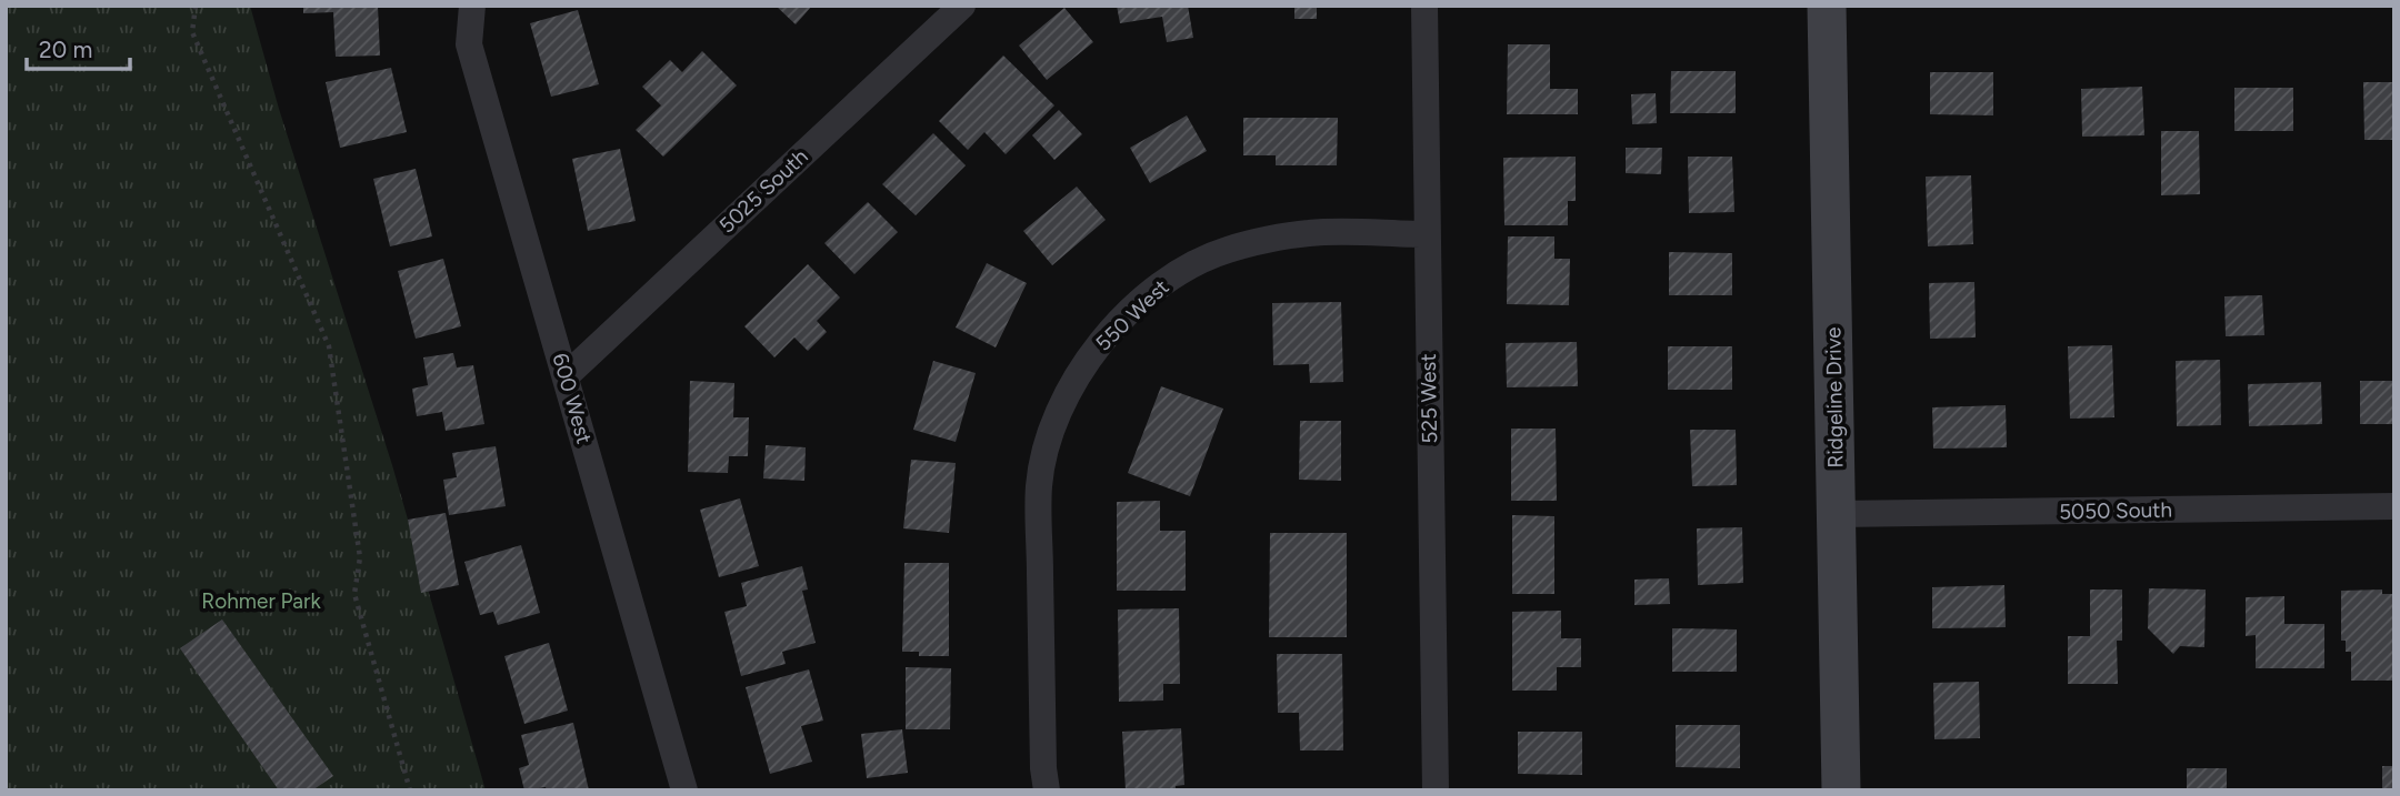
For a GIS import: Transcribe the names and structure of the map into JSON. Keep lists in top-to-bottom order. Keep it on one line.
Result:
{"streets":{"street":["5025 South","550 West","Ridgeline Drive","600 West","525 West","5050 South"]},"crossings":[["5025 South","600 West"],["550 West","525 West"],["Ridgeline Drive","5050 South"]],"parks":["Rohmer Park"],"scale_bar":"20 m"}
